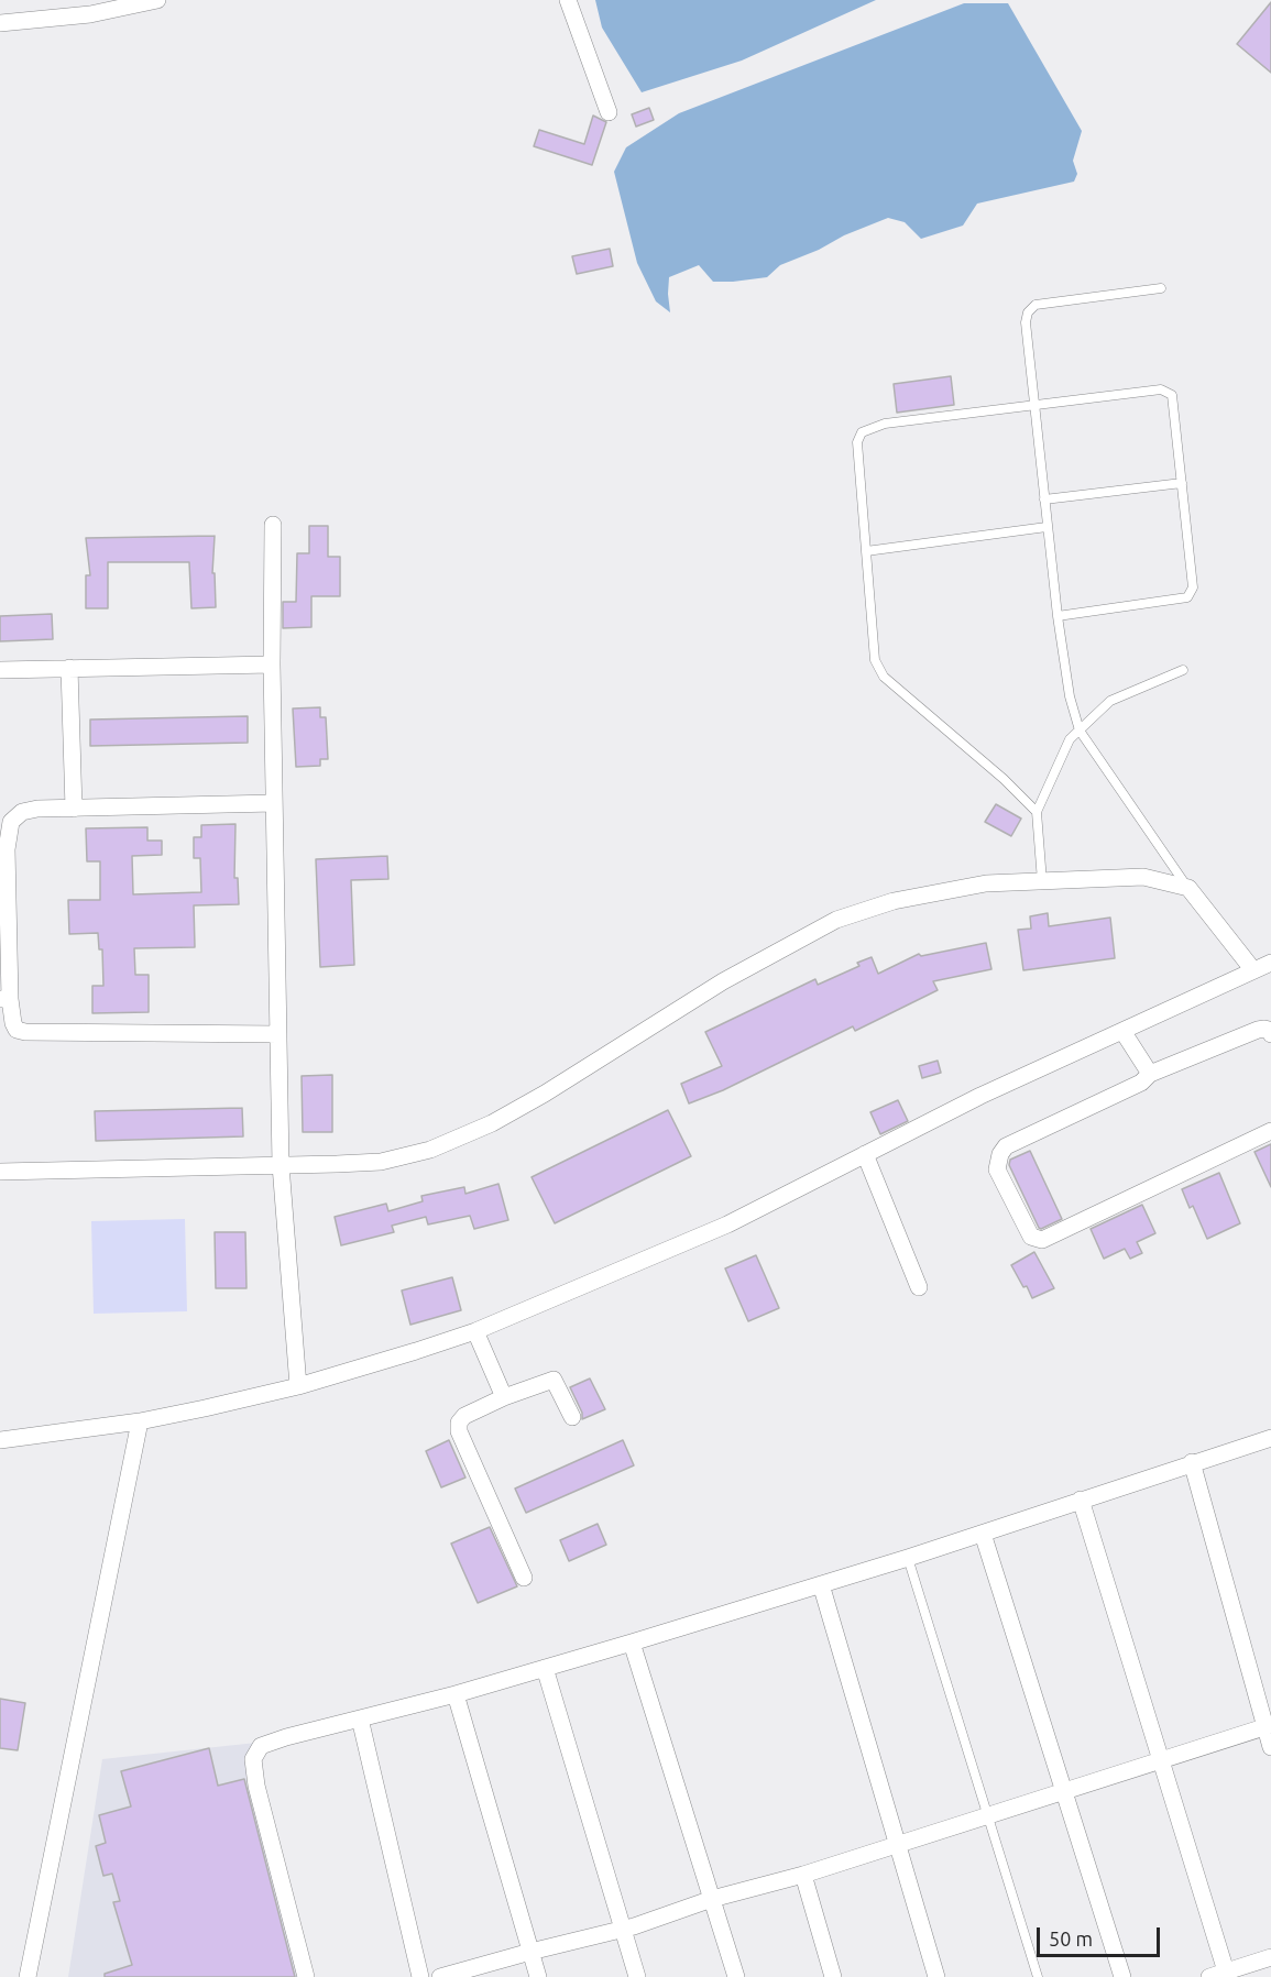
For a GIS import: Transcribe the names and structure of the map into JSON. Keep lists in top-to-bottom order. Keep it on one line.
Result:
{"scale_bar":"50 m"}
